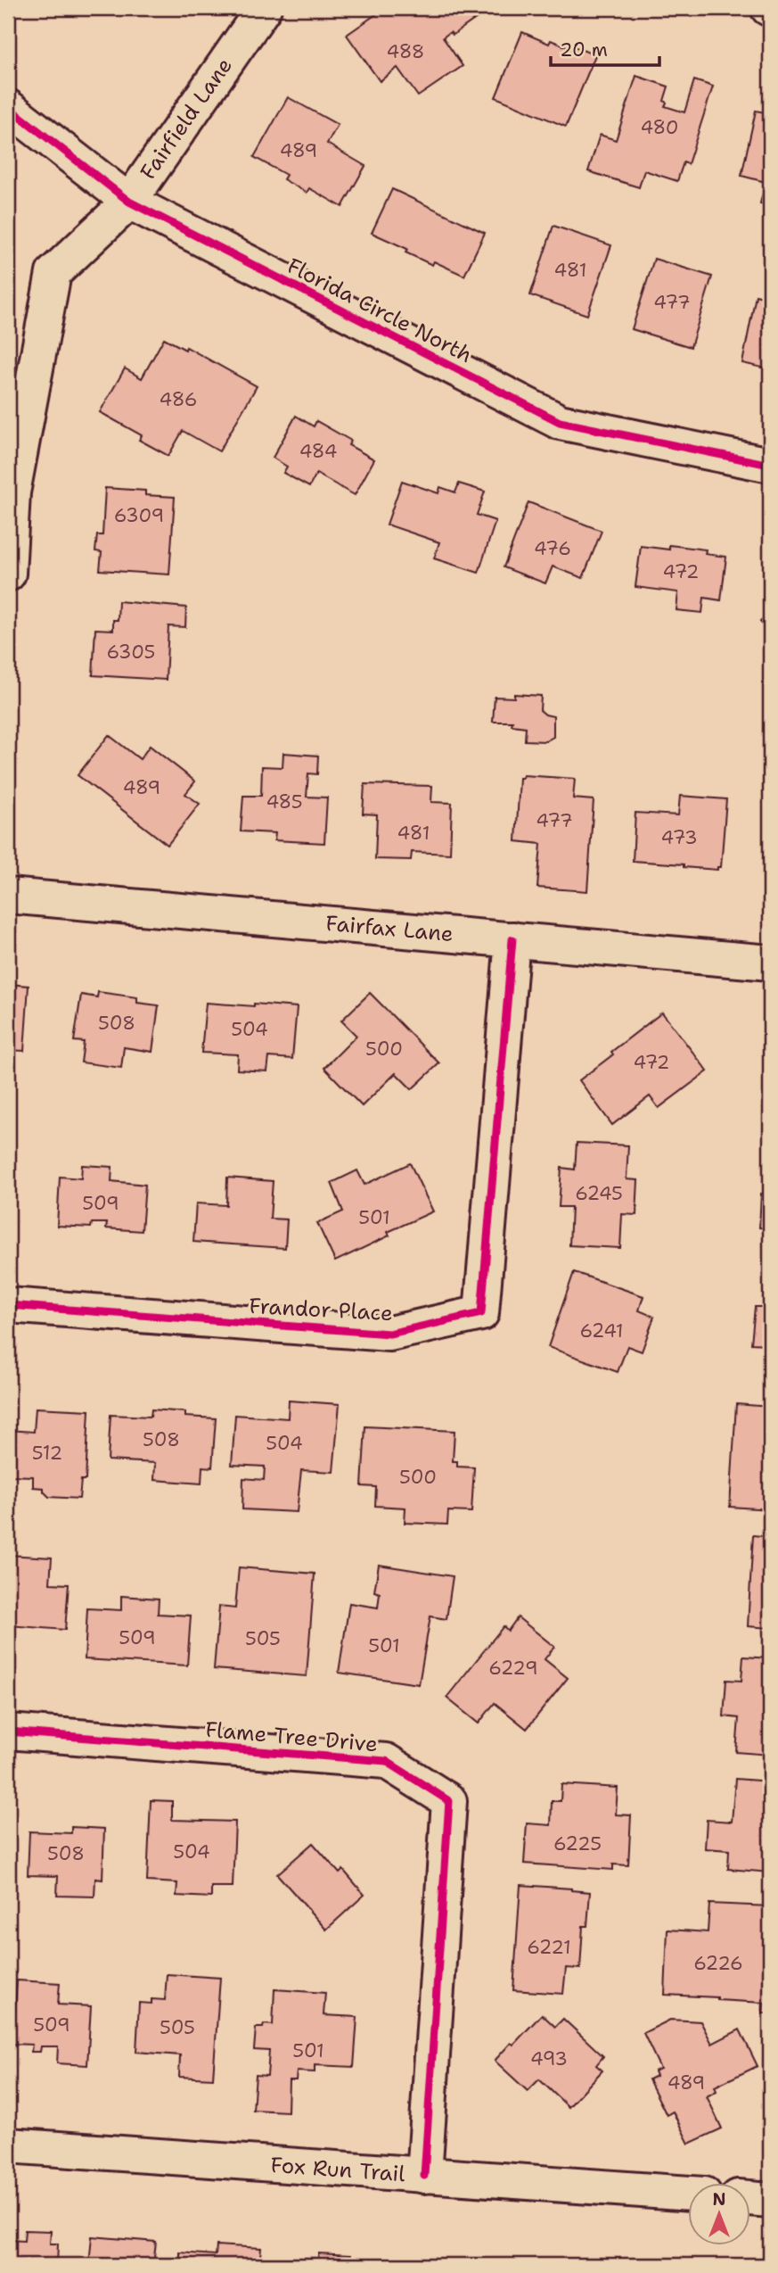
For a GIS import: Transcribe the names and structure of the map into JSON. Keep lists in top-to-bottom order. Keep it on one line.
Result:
{"streets":{"street":["Fairfield Lane","Florida Circle North","Fairfax Lane","Frandor Place","Flame Tree Drive","Fox Run Trail"]},"crossings":[["Fairfield Lane","Florida Circle North"],["Fairfax Lane","Frandor Place"],["Flame Tree Drive","Fox Run Trail"]],"house_numbers":["488","480","489","481","477","486","484","6309","476","472","6305","489","485","477","481","473","508","504","500","472","6245","509","501","6241","508","504","512","500","509","505","501","6229","6225","504","508","6221","6226","509","505","501","493","489"],"scale_bar":"20 m","north":"top"}
